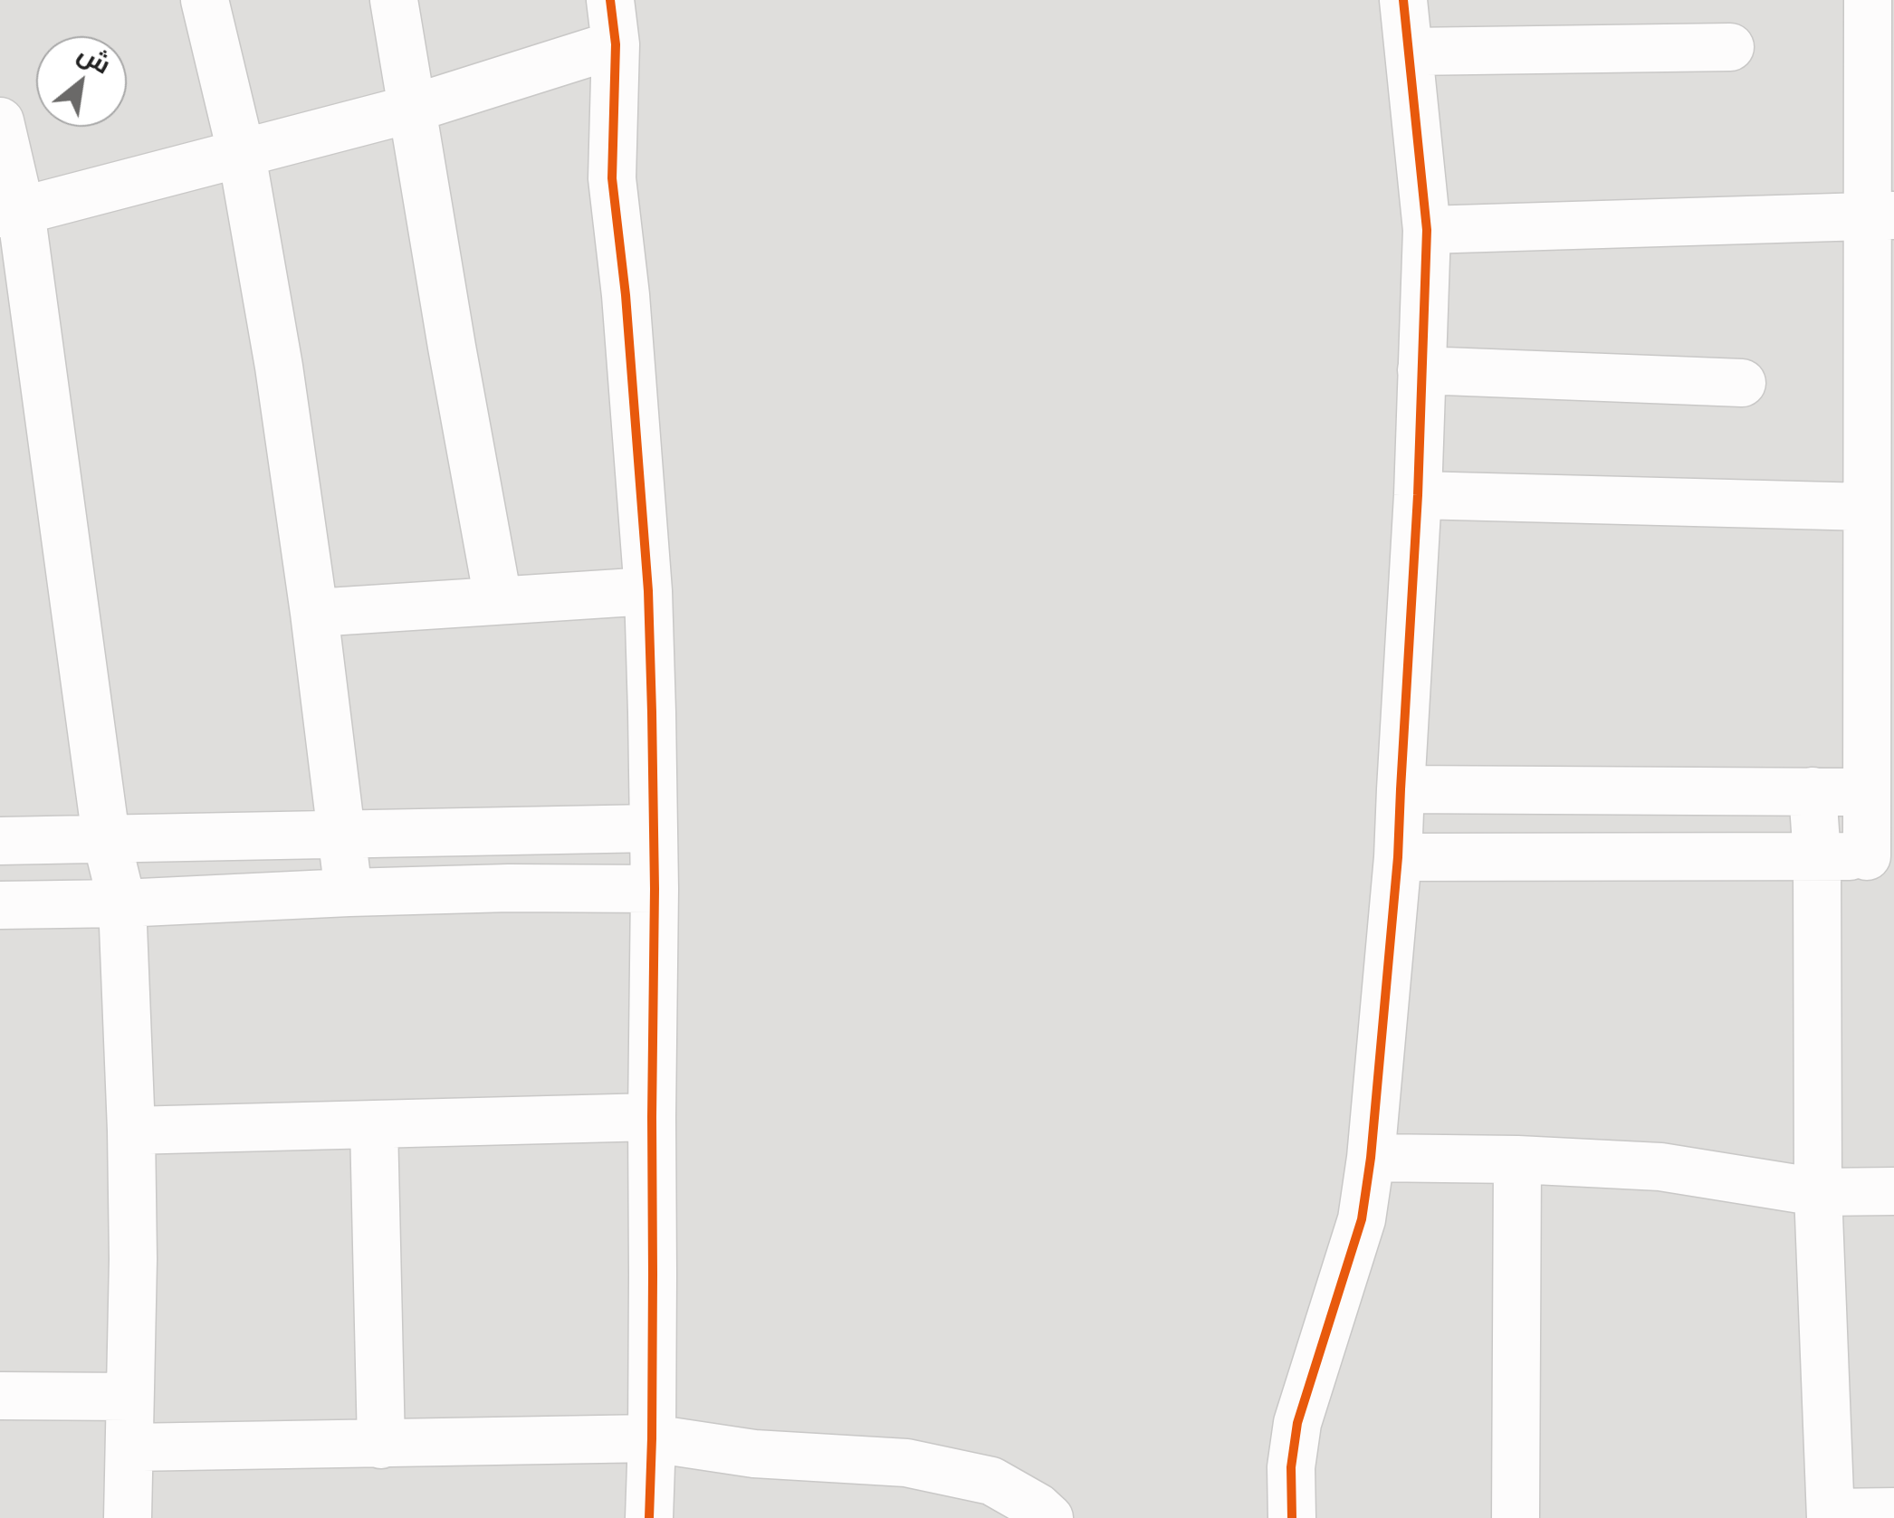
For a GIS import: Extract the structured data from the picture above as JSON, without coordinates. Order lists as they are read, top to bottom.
{
  "north": "top right"
}
